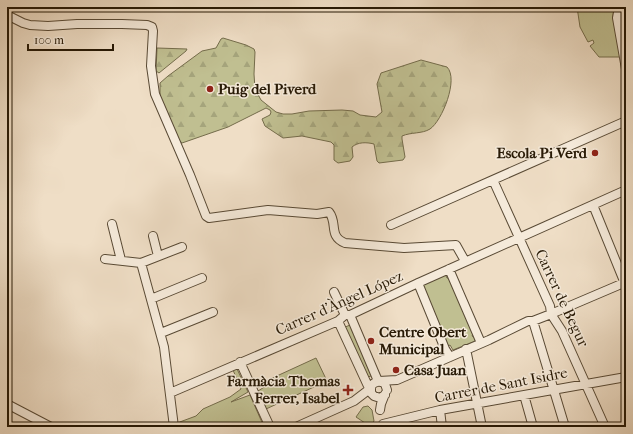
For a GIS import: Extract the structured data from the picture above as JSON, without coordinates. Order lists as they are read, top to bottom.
{
  "streets": {
    "street": ["Carrer de Begur", "Carrer d'Àngel López", "Carrer de Sant Isidre"]
  },
  "crossings": [
    ["Carrer de Begur", "Carrer d'Àngel López"],
    ["Carrer de Begur", "Carrer de Sant Isidre"]
  ],
  "places": {
    "other": [
      "Puig del Piverd",
      "Escola Pi Verd",
      "Centre Obert Municipal",
      "Casa Juan"
    ],
    "health": ["Farmàcia Thomas Ferrer, Isabel"]
  },
  "scale_bar": "100 m"
}
